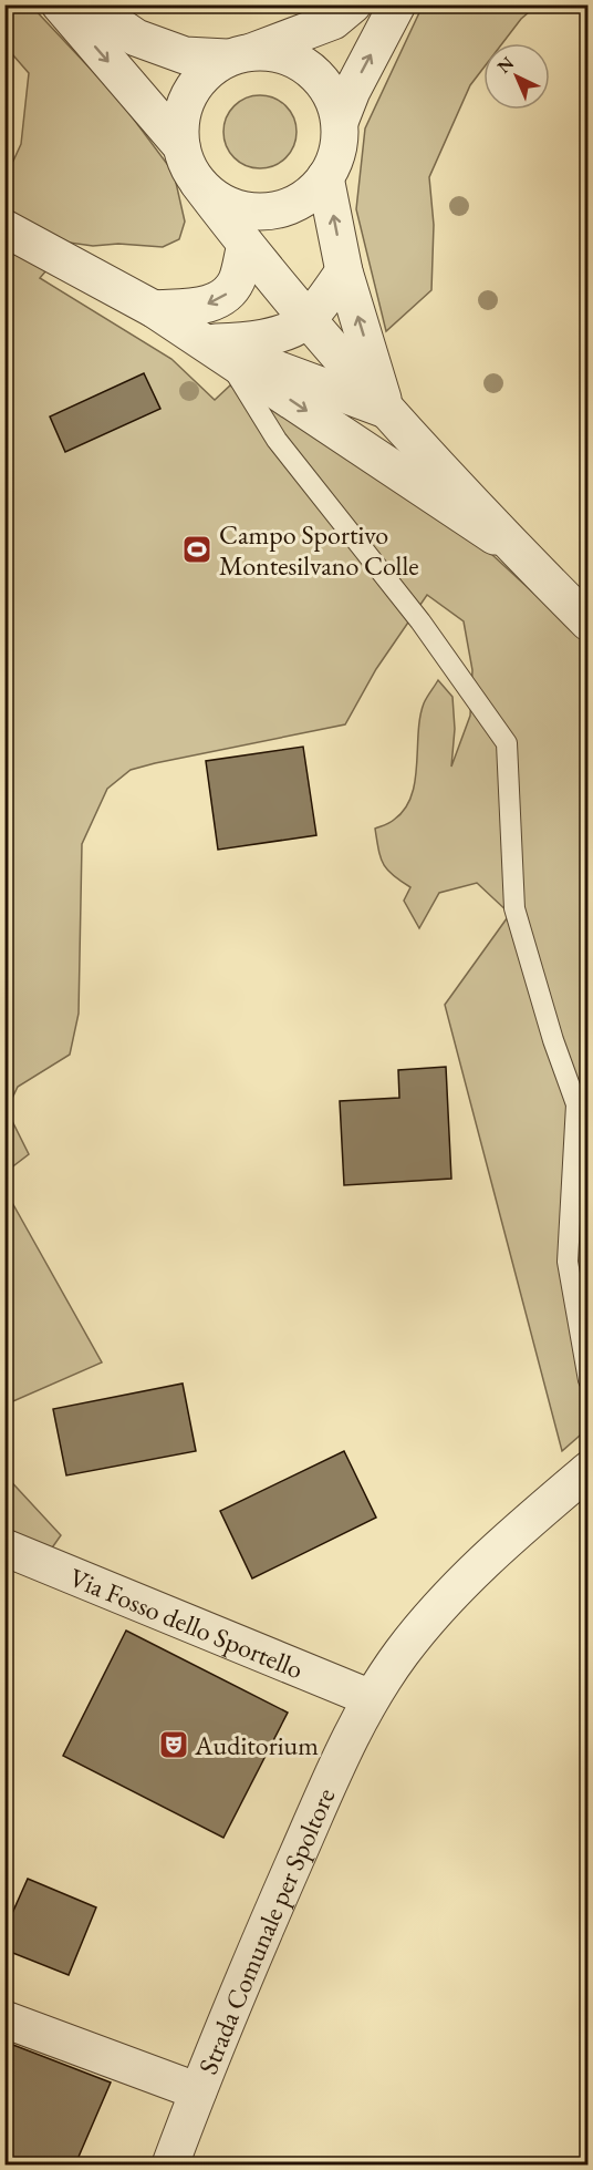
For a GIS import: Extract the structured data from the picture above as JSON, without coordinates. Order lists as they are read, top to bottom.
{
  "streets": {
    "street": ["Via Fosso dello Sportello", "Strada Comunale per Spoltore"]
  },
  "crossings": [
    ["Via Fosso dello Sportello", "Strada Comunale per Spoltore"]
  ],
  "places": {
    "sports": ["Campo Sportivo Montesilvano Colle"],
    "theatre": ["Auditorium"]
  },
  "north": "top left"
}
